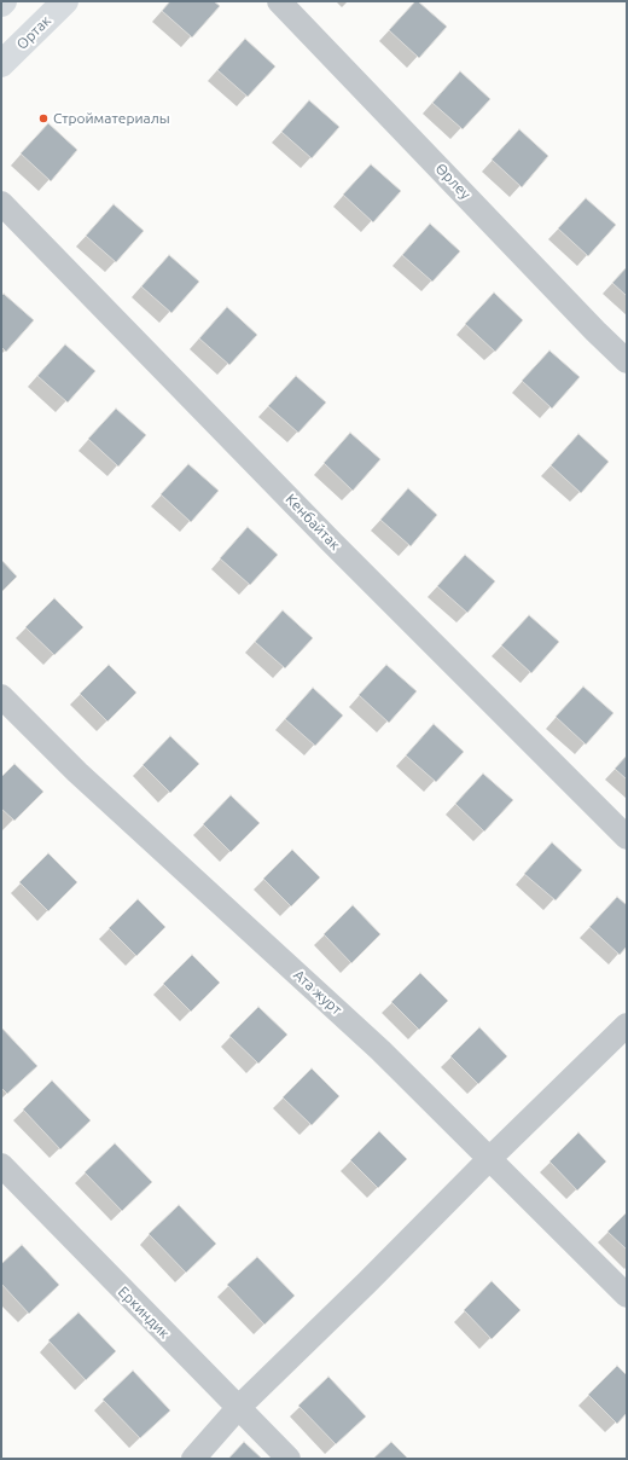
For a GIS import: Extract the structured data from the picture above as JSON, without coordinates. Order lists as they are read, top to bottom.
{
  "streets": {
    "street": [
      "Ортак",
      "Өрлеу",
      "Кенбайтак",
      "Ата журт",
      "Еркиндик"
    ]
  },
  "places": ["Стройматериалы"]
}
